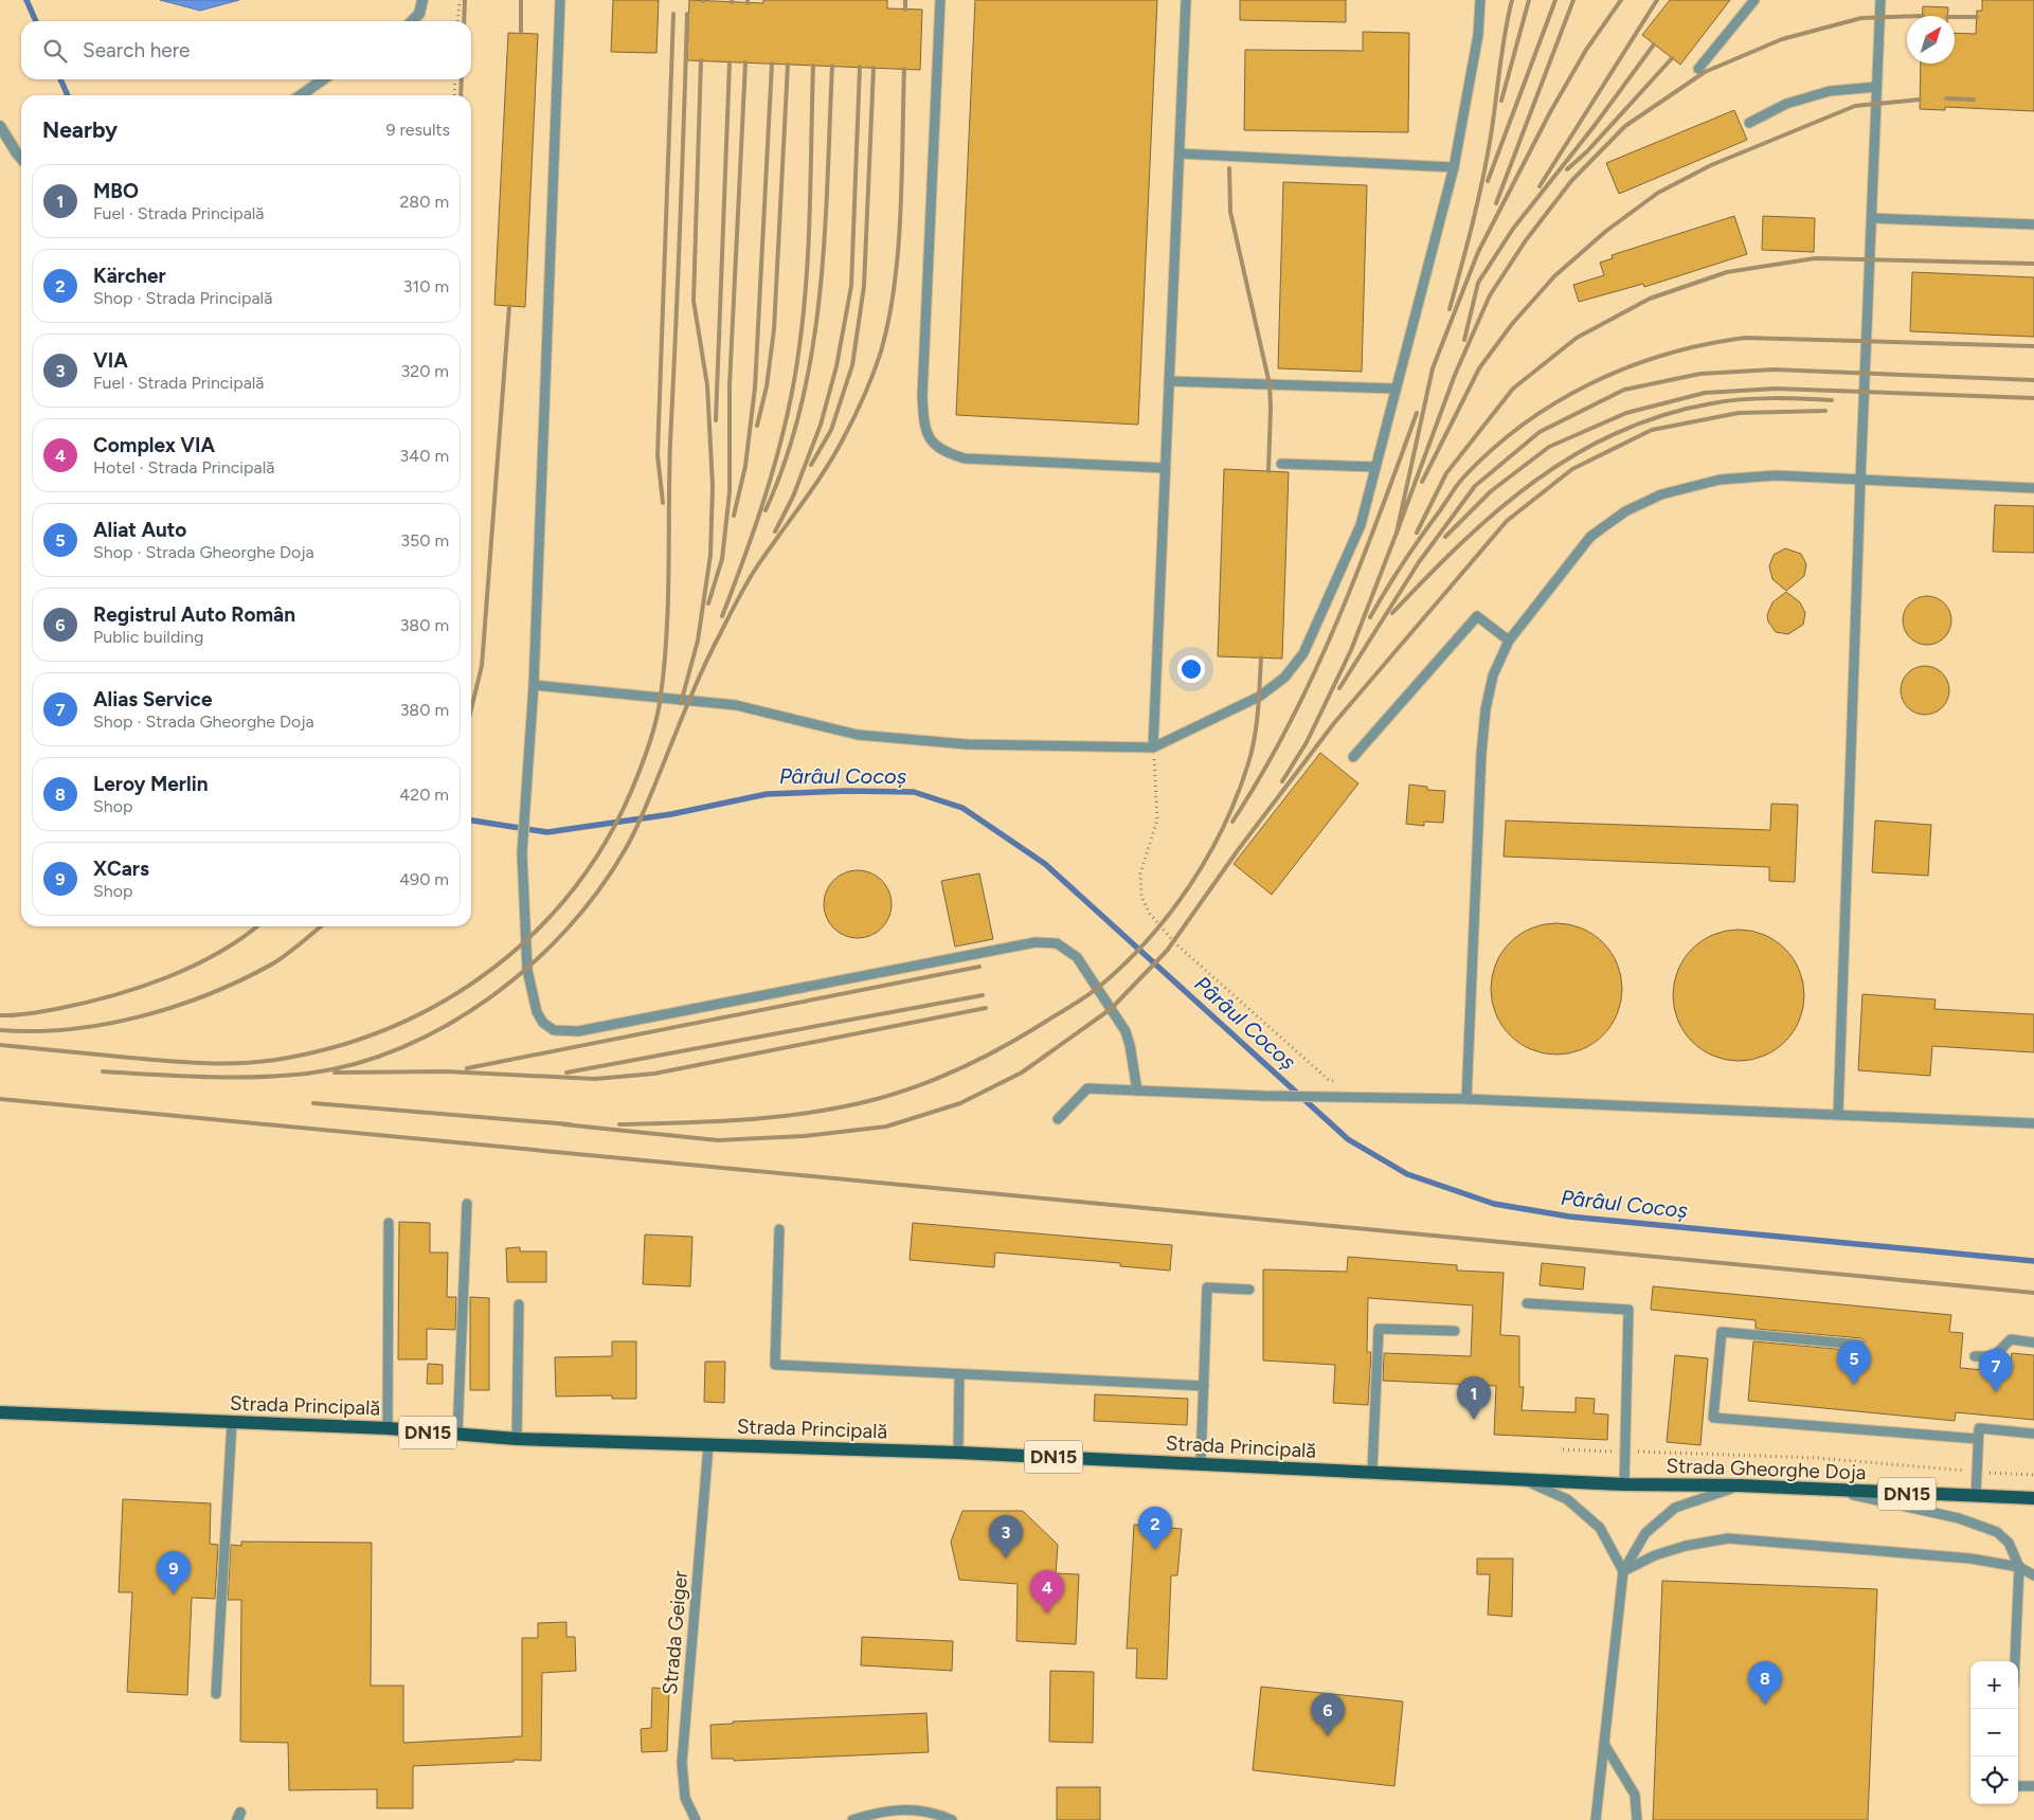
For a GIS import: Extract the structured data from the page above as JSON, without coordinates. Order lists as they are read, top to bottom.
{
  "streets": {
    "main road": ["Strada Principală", "DN15", "Strada Gheorghe Doja"],
    "lane": ["Strada Geiger"]
  },
  "crossings": [
    ["Strada Principală", "Strada Gheorghe Doja"],
    ["Strada Principală", "Strada Geiger"]
  ],
  "water": ["Pârâul Cocoș"],
  "north": "top right",
  "page": {
    "search": "Search here",
    "heading": ["Nearby", "9 results"],
    "list": [
      {
        "mark": "1",
        "name": "MBO",
        "note": "Fuel · Strada Principală",
        "value": "280 m"
      },
      {
        "mark": "2",
        "name": "Kärcher",
        "note": "Shop · Strada Principală",
        "value": "310 m"
      },
      {
        "mark": "3",
        "name": "VIA",
        "note": "Fuel · Strada Principală",
        "value": "320 m"
      },
      {
        "mark": "4",
        "name": "Complex VIA",
        "note": "Hotel · Strada Principală",
        "value": "340 m"
      },
      {
        "mark": "5",
        "name": "Aliat Auto",
        "note": "Shop · Strada Gheorghe Doja",
        "value": "350 m"
      },
      {
        "mark": "6",
        "name": "Registrul Auto Român",
        "note": "Public building",
        "value": "380 m"
      },
      {
        "mark": "7",
        "name": "Alias Service",
        "note": "Shop · Strada Gheorghe Doja",
        "value": "380 m"
      },
      {
        "mark": "8",
        "name": "Leroy Merlin",
        "note": "Shop",
        "value": "420 m"
      },
      {
        "mark": "9",
        "name": "XCars",
        "note": "Shop",
        "value": "490 m"
      }
    ],
    "pins": [
      "5",
      "7",
      "1",
      "2",
      "3",
      "9",
      "4",
      "8",
      "6"
    ],
    "map_buttons": ["+", "−"]
  }
}
